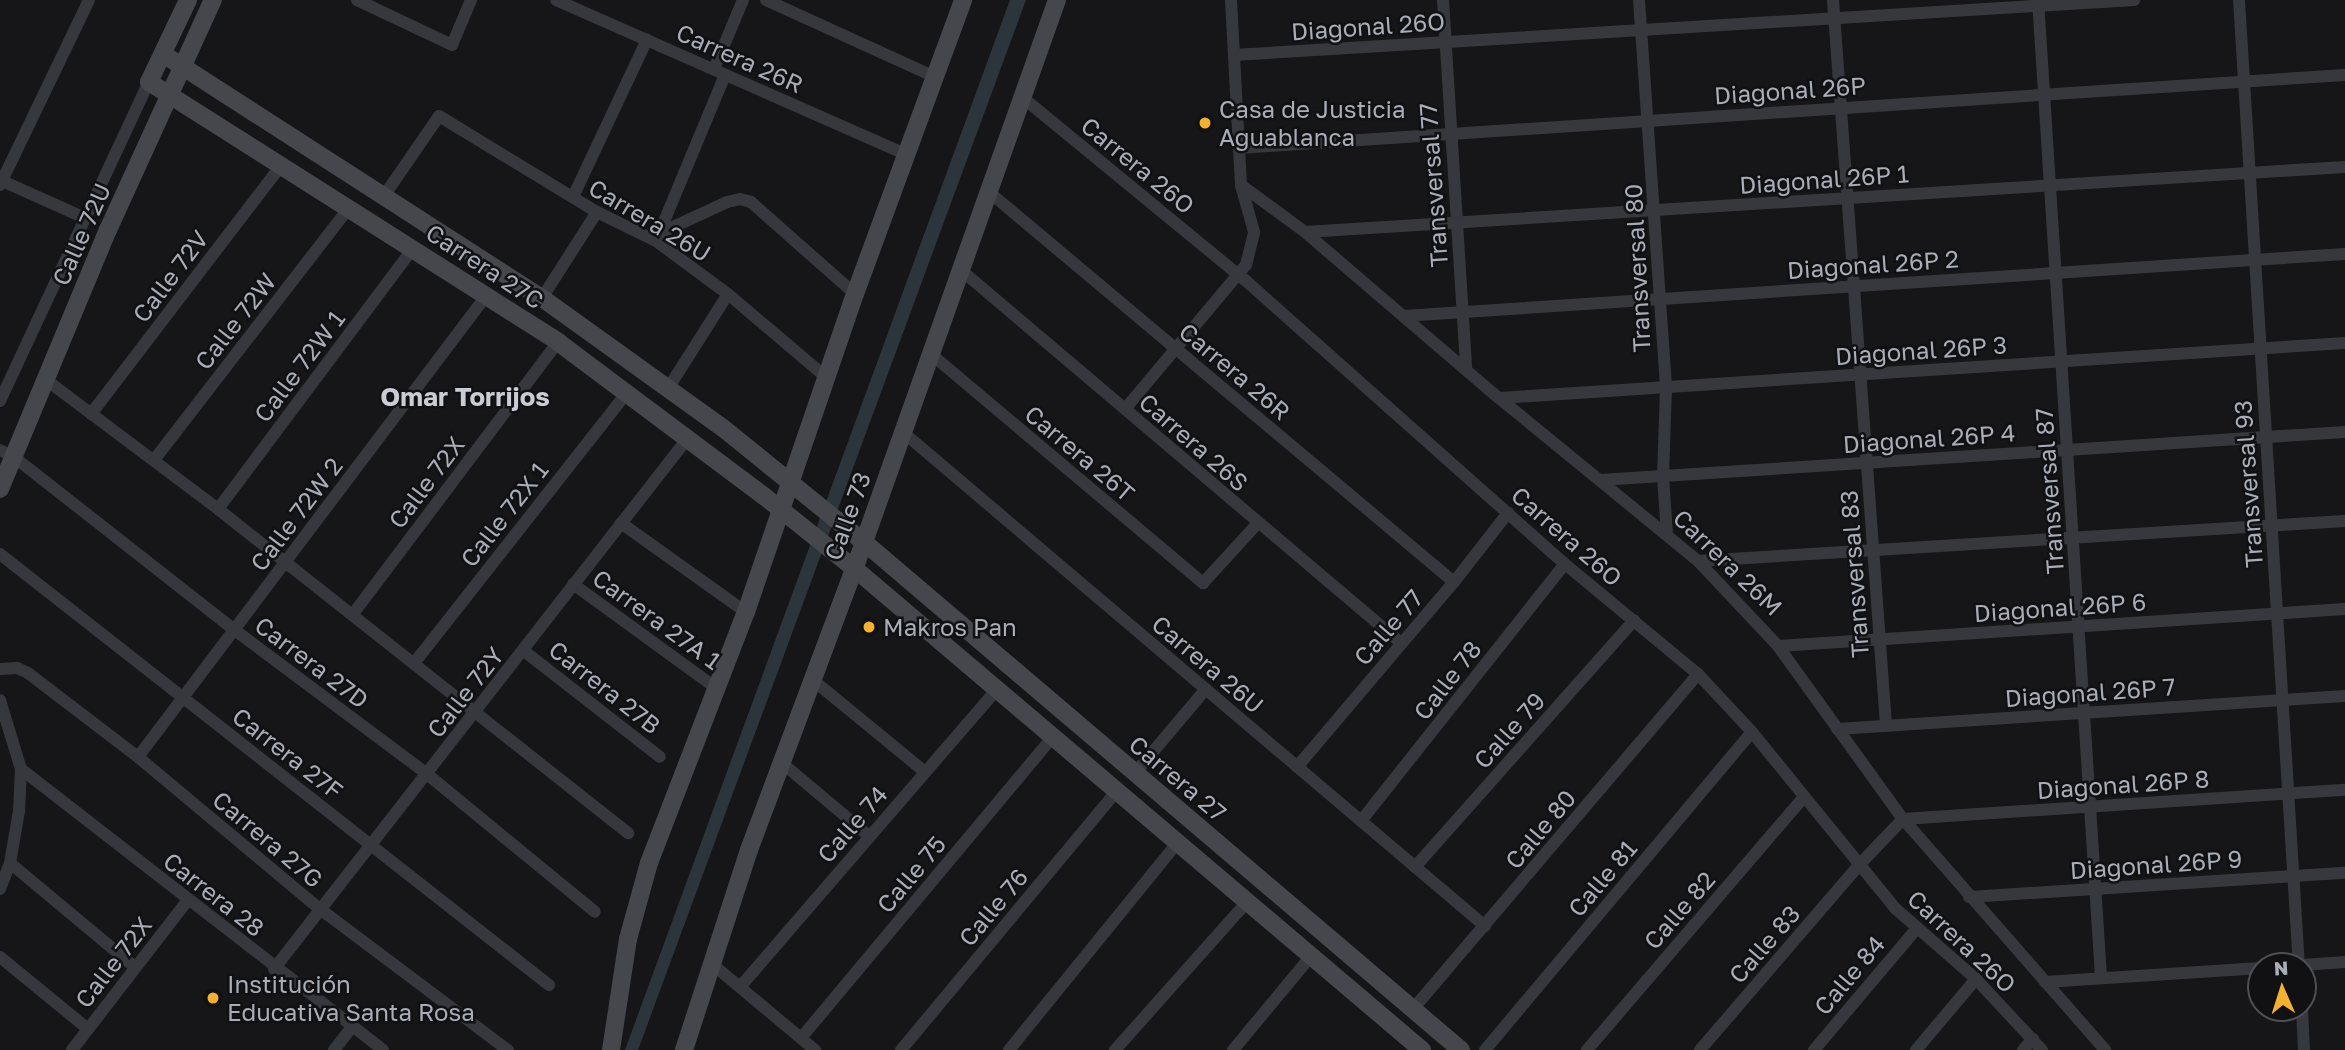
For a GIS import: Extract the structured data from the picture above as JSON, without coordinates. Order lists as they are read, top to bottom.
{
  "streets": {
    "main road": [
      "Calle 72U",
      "Carrera 27C",
      "Calle 73",
      "Carrera 27"
    ],
    "street": [
      "Diagonal 26O",
      "Carrera 26R",
      "Diagonal 26P",
      "Carrera 26O",
      "Diagonal 26P 1",
      "Transversal 77",
      "Carrera 26U",
      "Diagonal 26P 2",
      "Transversal 80",
      "Calle 72V",
      "Calle 72W",
      "Diagonal 26P 3",
      "Calle 72W 1",
      "Diagonal 26P 4",
      "Carrera 26S",
      "Carrera 26T",
      "Calle 72X",
      "Transversal 93",
      "Transversal 87",
      "Calle 72W 2",
      "Calle 72X 1",
      "Carrera 26M",
      "Transversal 83",
      "Diagonal 26P 6",
      "Carrera 27A 1",
      "Calle 77",
      "Carrera 27D",
      "Calle 78",
      "Carrera 27B",
      "Calle 72Y",
      "Diagonal 26P 7",
      "Calle 79",
      "Carrera 27F",
      "Diagonal 26P 8",
      "Calle 74",
      "Calle 80",
      "Carrera 27G",
      "Diagonal 26P 9",
      "Calle 75",
      "Calle 81",
      "Carrera 28",
      "Calle 76",
      "Calle 82",
      "Calle 83",
      "Calle 84"
    ]
  },
  "crossings": [
    ["Diagonal 26O", "Transversal 77"],
    ["Diagonal 26O", "Transversal 80"],
    ["Diagonal 26O", "Transversal 87"],
    ["Diagonal 26O", "Transversal 83"],
    ["Carrera 26R", "Calle 73"],
    ["Carrera 26R", "Calle 77"],
    ["Diagonal 26P", "Transversal 77"],
    ["Diagonal 26P", "Transversal 80"],
    ["Diagonal 26P", "Transversal 93"],
    ["Diagonal 26P", "Transversal 87"],
    ["Diagonal 26P", "Transversal 83"],
    ["Carrera 26O", "Calle 73"],
    ["Carrera 26O", "Calle 77"],
    ["Carrera 26O", "Calle 78"],
    ["Carrera 26O", "Calle 79"],
    ["Carrera 26O", "Calle 80"],
    ["Carrera 26O", "Calle 81"],
    ["Carrera 26O", "Calle 82"],
    ["Carrera 26O", "Calle 83"],
    ["Carrera 26O", "Calle 84"],
    ["Diagonal 26P 1", "Transversal 77"],
    ["Diagonal 26P 1", "Transversal 80"],
    ["Diagonal 26P 1", "Transversal 93"],
    ["Diagonal 26P 1", "Transversal 87"],
    ["Diagonal 26P 1", "Carrera 26M"],
    ["Diagonal 26P 1", "Transversal 83"],
    ["Transversal 77", "Diagonal 26P 2"],
    ["Transversal 77", "Carrera 26M"],
    ["Carrera 26U", "Carrera 27C"],
    ["Carrera 26U", "Calle 73"],
    ["Carrera 26U", "Calle 77"],
    ["Carrera 26U", "Calle 78"],
    ["Carrera 26U", "Calle 79"],
    ["Carrera 26U", "Calle 80"],
    ["Calle 72U", "Carrera 27C"],
    ["Calle 72U", "Carrera 27D"],
    ["Diagonal 26P 2", "Transversal 80"],
    ["Diagonal 26P 2", "Transversal 93"],
    ["Diagonal 26P 2", "Transversal 87"],
    ["Diagonal 26P 2", "Carrera 26M"],
    ["Diagonal 26P 2", "Transversal 83"],
    ["Carrera 27C", "Calle 72V"],
    ["Carrera 27C", "Calle 72W"],
    ["Carrera 27C", "Calle 72W 1"],
    ["Carrera 27C", "Calle 72X"],
    ["Carrera 27C", "Calle 72W 2"],
    ["Carrera 27C", "Calle 72X 1"],
    ["Carrera 27C", "Calle 72Y"],
    ["Transversal 80", "Diagonal 26P 3"],
    ["Transversal 80", "Diagonal 26P 4"],
    ["Transversal 80", "Carrera 26M"],
    ["Diagonal 26P 3", "Transversal 93"],
    ["Diagonal 26P 3", "Transversal 87"],
    ["Diagonal 26P 3", "Carrera 26M"],
    ["Diagonal 26P 3", "Transversal 83"],
    ["Diagonal 26P 4", "Transversal 93"],
    ["Diagonal 26P 4", "Transversal 87"],
    ["Diagonal 26P 4", "Carrera 26M"],
    ["Diagonal 26P 4", "Transversal 83"],
    ["Carrera 26S", "Carrera 26T"],
    ["Carrera 26S", "Calle 73"],
    ["Carrera 26S", "Calle 77"],
    ["Carrera 26T", "Calle 73"],
    ["Calle 72X", "Carrera 28"],
    ["Transversal 93", "Diagonal 26P 6"],
    ["Transversal 93", "Diagonal 26P 7"],
    ["Transversal 93", "Diagonal 26P 8"],
    ["Transversal 93", "Diagonal 26P 9"],
    ["Transversal 87", "Diagonal 26P 6"],
    ["Transversal 87", "Diagonal 26P 7"],
    ["Transversal 87", "Diagonal 26P 8"],
    ["Transversal 87", "Diagonal 26P 9"],
    ["Calle 72W 2", "Carrera 27D"],
    ["Calle 72W 2", "Carrera 27F"],
    ["Calle 72W 2", "Carrera 27G"],
    ["Calle 73", "Carrera 27"],
    ["Carrera 26M", "Diagonal 26P 6"],
    ["Carrera 26M", "Diagonal 26P 7"],
    ["Carrera 26M", "Diagonal 26P 8"],
    ["Carrera 26M", "Diagonal 26P 9"],
    ["Carrera 26M", "Calle 83"],
    ["Transversal 83", "Diagonal 26P 6"],
    ["Transversal 83", "Diagonal 26P 7"],
    ["Carrera 27A 1", "Calle 72Y"],
    ["Carrera 27D", "Calle 72Y"],
    ["Carrera 27B", "Calle 72Y"],
    ["Calle 72Y", "Carrera 27F"],
    ["Calle 72Y", "Carrera 27G"],
    ["Calle 72Y", "Carrera 28"],
    ["Carrera 27", "Calle 74"],
    ["Carrera 27", "Calle 80"],
    ["Carrera 27", "Calle 75"],
    ["Carrera 27", "Calle 76"],
    ["Diagonal 26P 8", "Calle 83"]
  ],
  "districts": ["Omar Torrijos"],
  "places": ["Casa de Justicia Aguablanca", "Makros Pan", "Institución Educativa Santa Rosa"],
  "north": "top"
}
